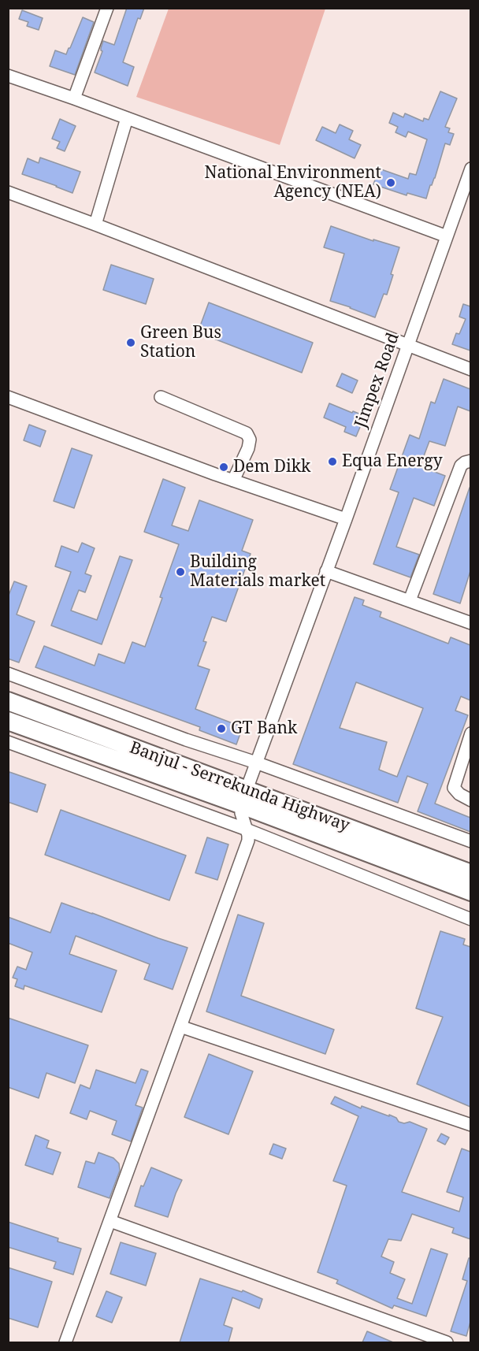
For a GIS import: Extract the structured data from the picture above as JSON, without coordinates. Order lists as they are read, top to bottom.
{
  "streets": {
    "highway": ["Banjul - Serrekunda Highway"],
    "street": ["Jimpex Road"]
  },
  "crossings": [
    ["Jimpex Road", "Banjul - Serrekunda Highway"]
  ],
  "places": [
    "National Environment Agency (NEA)",
    "Green Bus Station",
    "Equa Energy",
    "Dem Dikk",
    "Building Materials market",
    "GT Bank"
  ]
}
